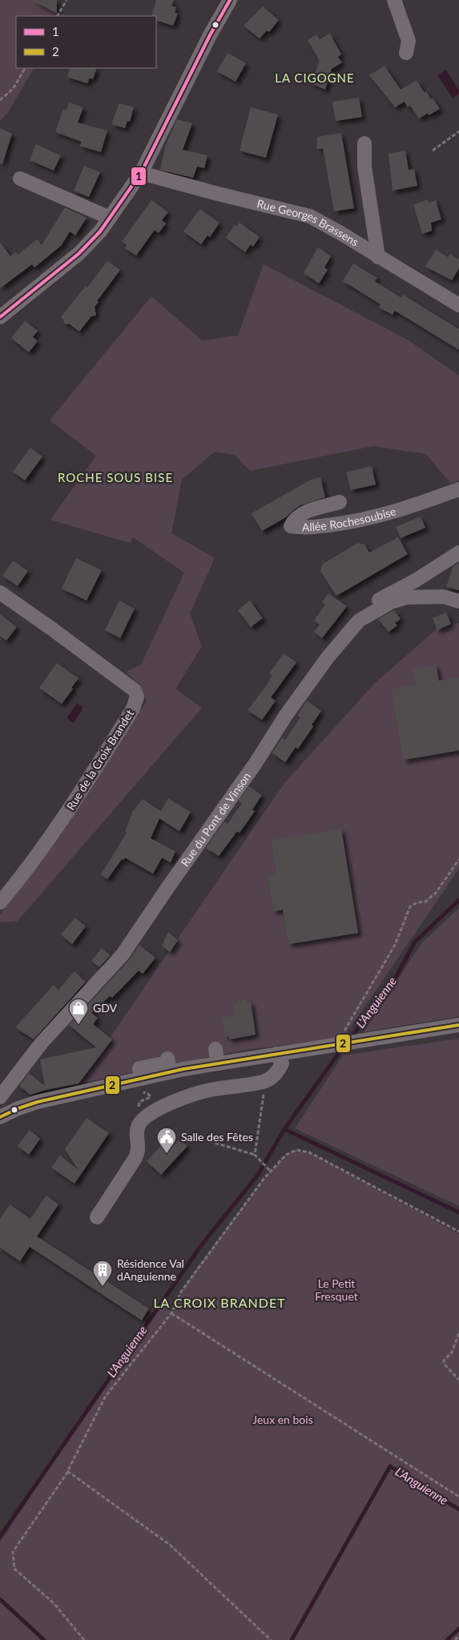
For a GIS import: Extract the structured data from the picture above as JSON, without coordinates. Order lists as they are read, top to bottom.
{
  "streets": {
    "street": [
      "Rue Georges Brassens",
      "Allée Rochesoubise",
      "Rue de la Croix Brandet",
      "Rue du Pont de Vinson"
    ]
  },
  "districts": ["LA CIGOGNE", "ROCHE SOUS BISE", "LA CROIX BRANDET"],
  "water": ["L'Anguienne"],
  "parks": ["Le Petit Fresquet", "Jeux en bois"],
  "places": {
    "shop": ["GDV"],
    "public building": ["Salle des Fêtes"],
    "building": ["Résidence Val dAnguienne"]
  },
  "lines": ["transit line 1", "transit line 2"],
  "legend": ["1", "2"]
}
